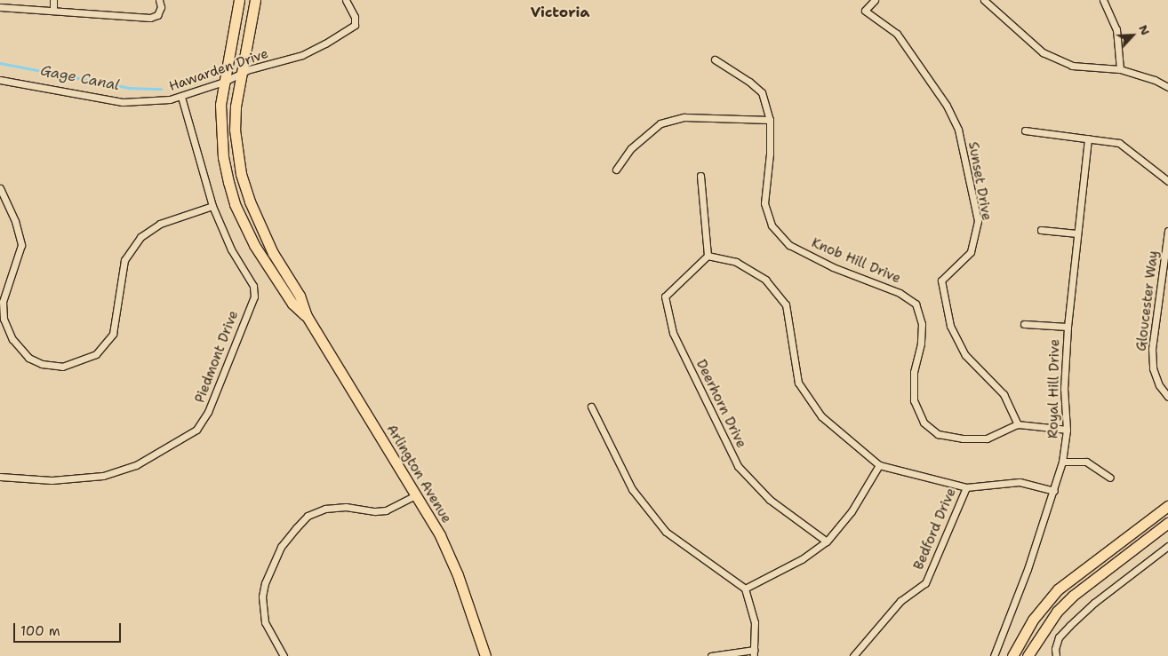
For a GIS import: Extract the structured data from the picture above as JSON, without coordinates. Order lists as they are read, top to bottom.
{
  "streets": {
    "main road": ["Arlington Avenue"],
    "street": [
      "Hawarden Drive",
      "Sunset Drive",
      "Knob Hill Drive",
      "Gloucester Way",
      "Piedmont Drive",
      "Royal Hill Drive",
      "Deerhorn Drive",
      "Bedford Drive"
    ]
  },
  "crossings": [
    ["Hawarden Drive", "Piedmont Drive"],
    ["Hawarden Drive", "Arlington Avenue"],
    ["Sunset Drive", "Knob Hill Drive"]
  ],
  "districts": ["Victoria"],
  "water": ["Gage Canal"],
  "scale_bar": "100 m",
  "north": "top right"
}
